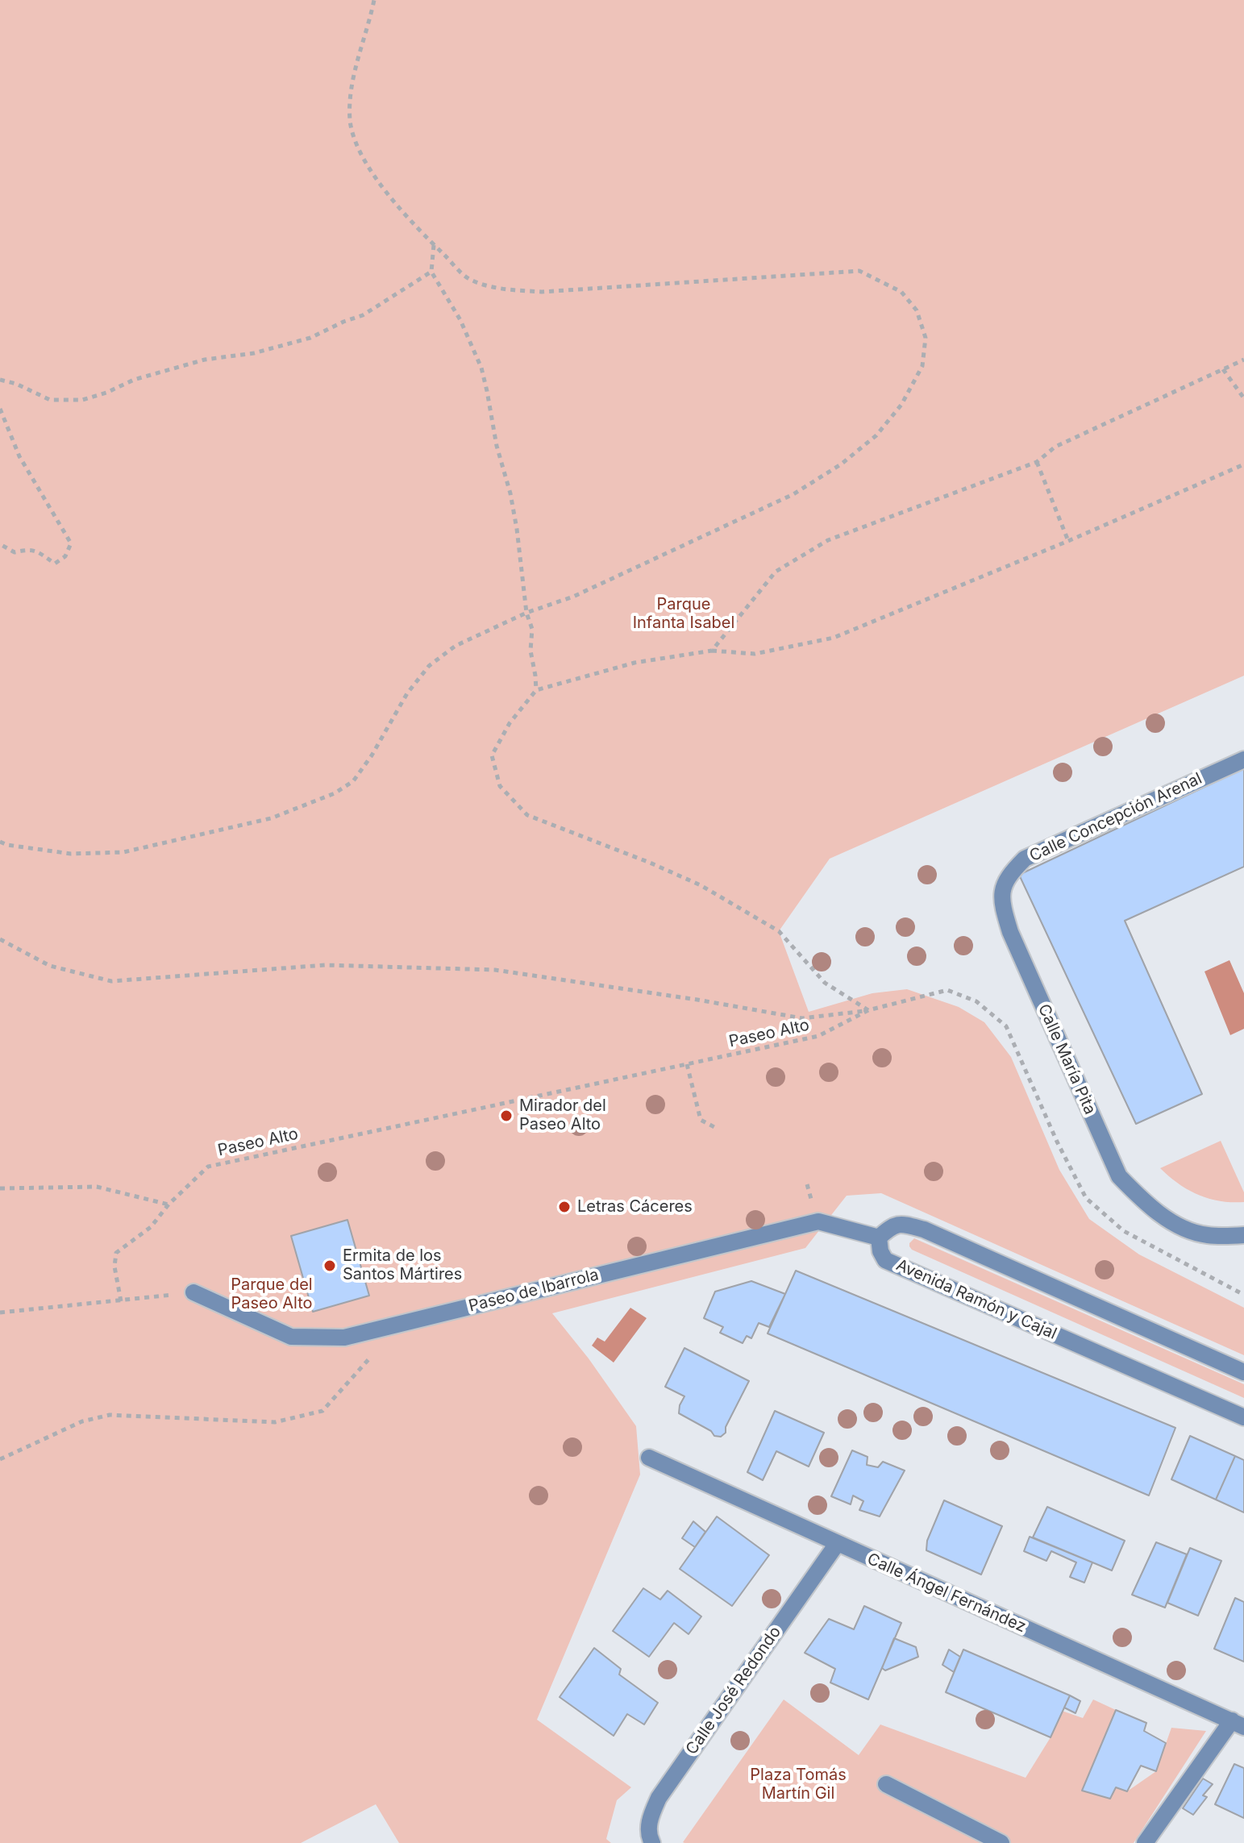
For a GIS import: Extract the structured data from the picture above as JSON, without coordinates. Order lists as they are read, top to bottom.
{
  "streets": {
    "street": [
      "Calle Concepción Arenal",
      "Calle María Pita",
      "Paseo de Ibarrola",
      "Avenida Ramón y Cajal",
      "Calle Ángel Fernández",
      "Calle José Redondo"
    ],
    "path": ["Paseo Alto"]
  },
  "crossings": [
    ["Calle Concepción Arenal", "Calle María Pita"],
    ["Paseo de Ibarrola", "Avenida Ramón y Cajal"],
    ["Calle Ángel Fernández", "Calle José Redondo"]
  ],
  "parks": ["Parque Infanta Isabel", "Parque del Paseo Alto", "Plaza Tomás Martín Gil"],
  "places": ["Mirador del Paseo Alto", "Letras Cáceres", "Ermita de los Santos Mártires"]
}
